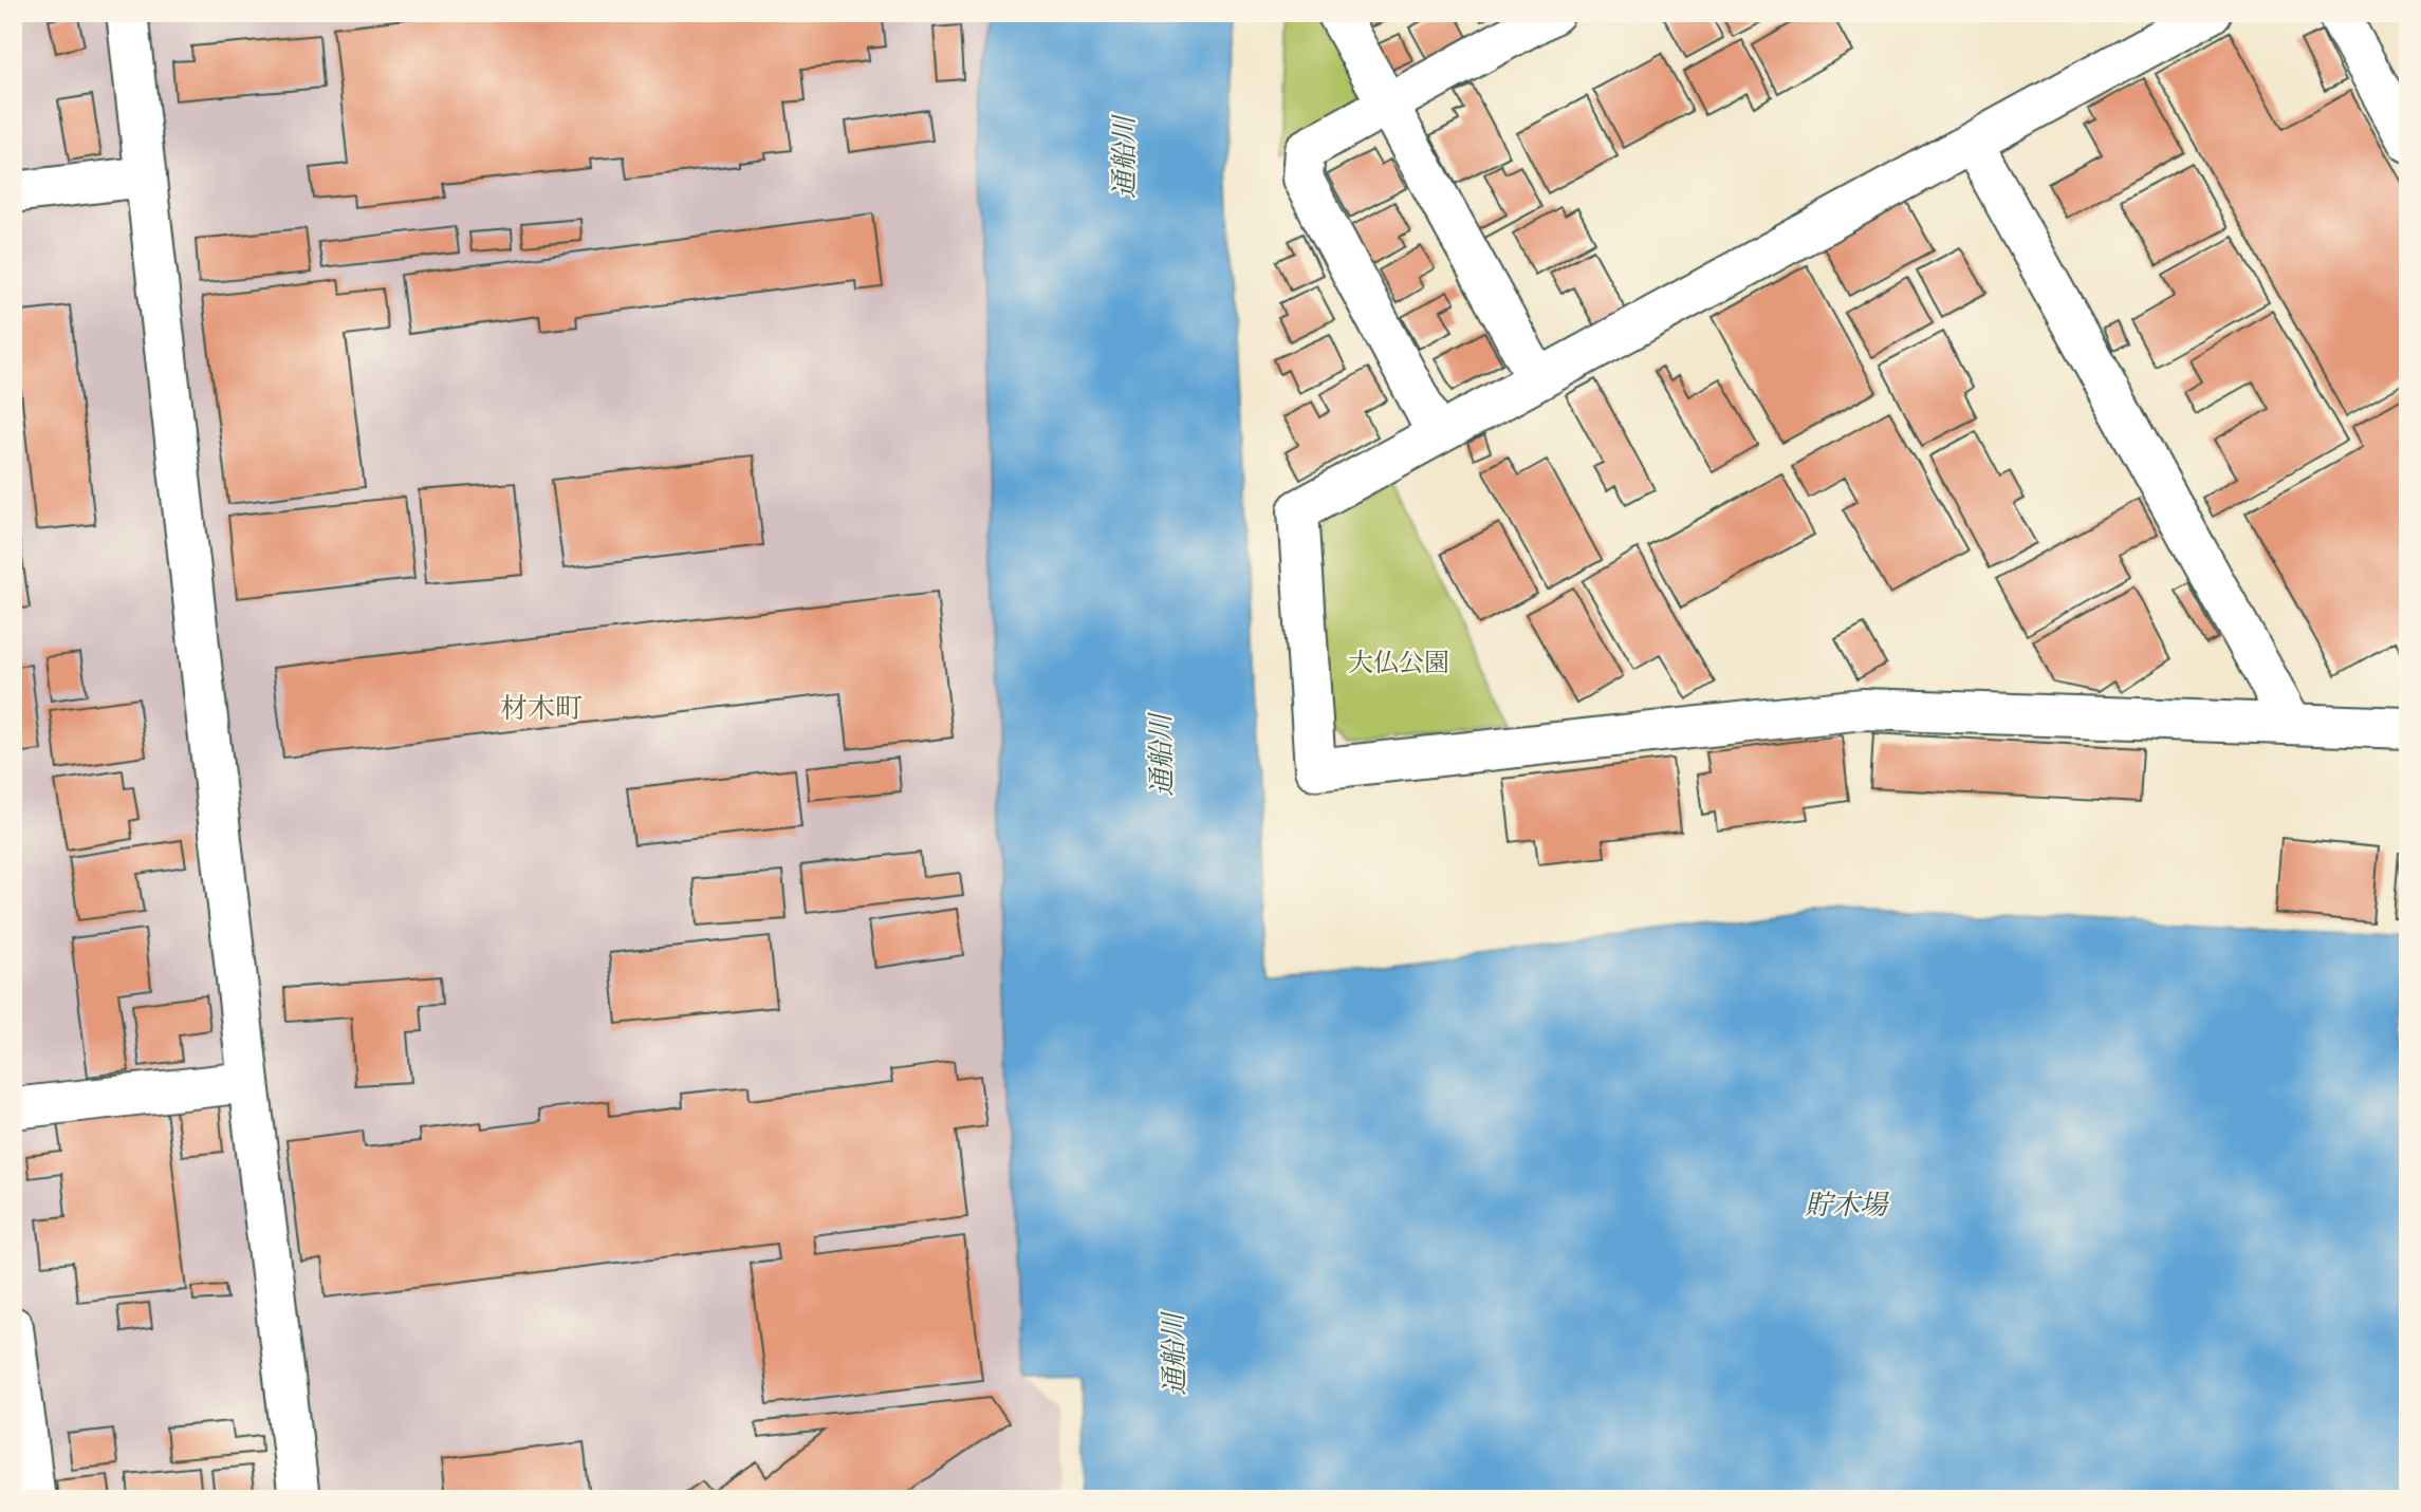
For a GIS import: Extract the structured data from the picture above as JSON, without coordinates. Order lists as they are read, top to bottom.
{
  "districts": ["材木町"],
  "water": ["通船川", "貯木場"],
  "parks": ["大仏公園"]
}
